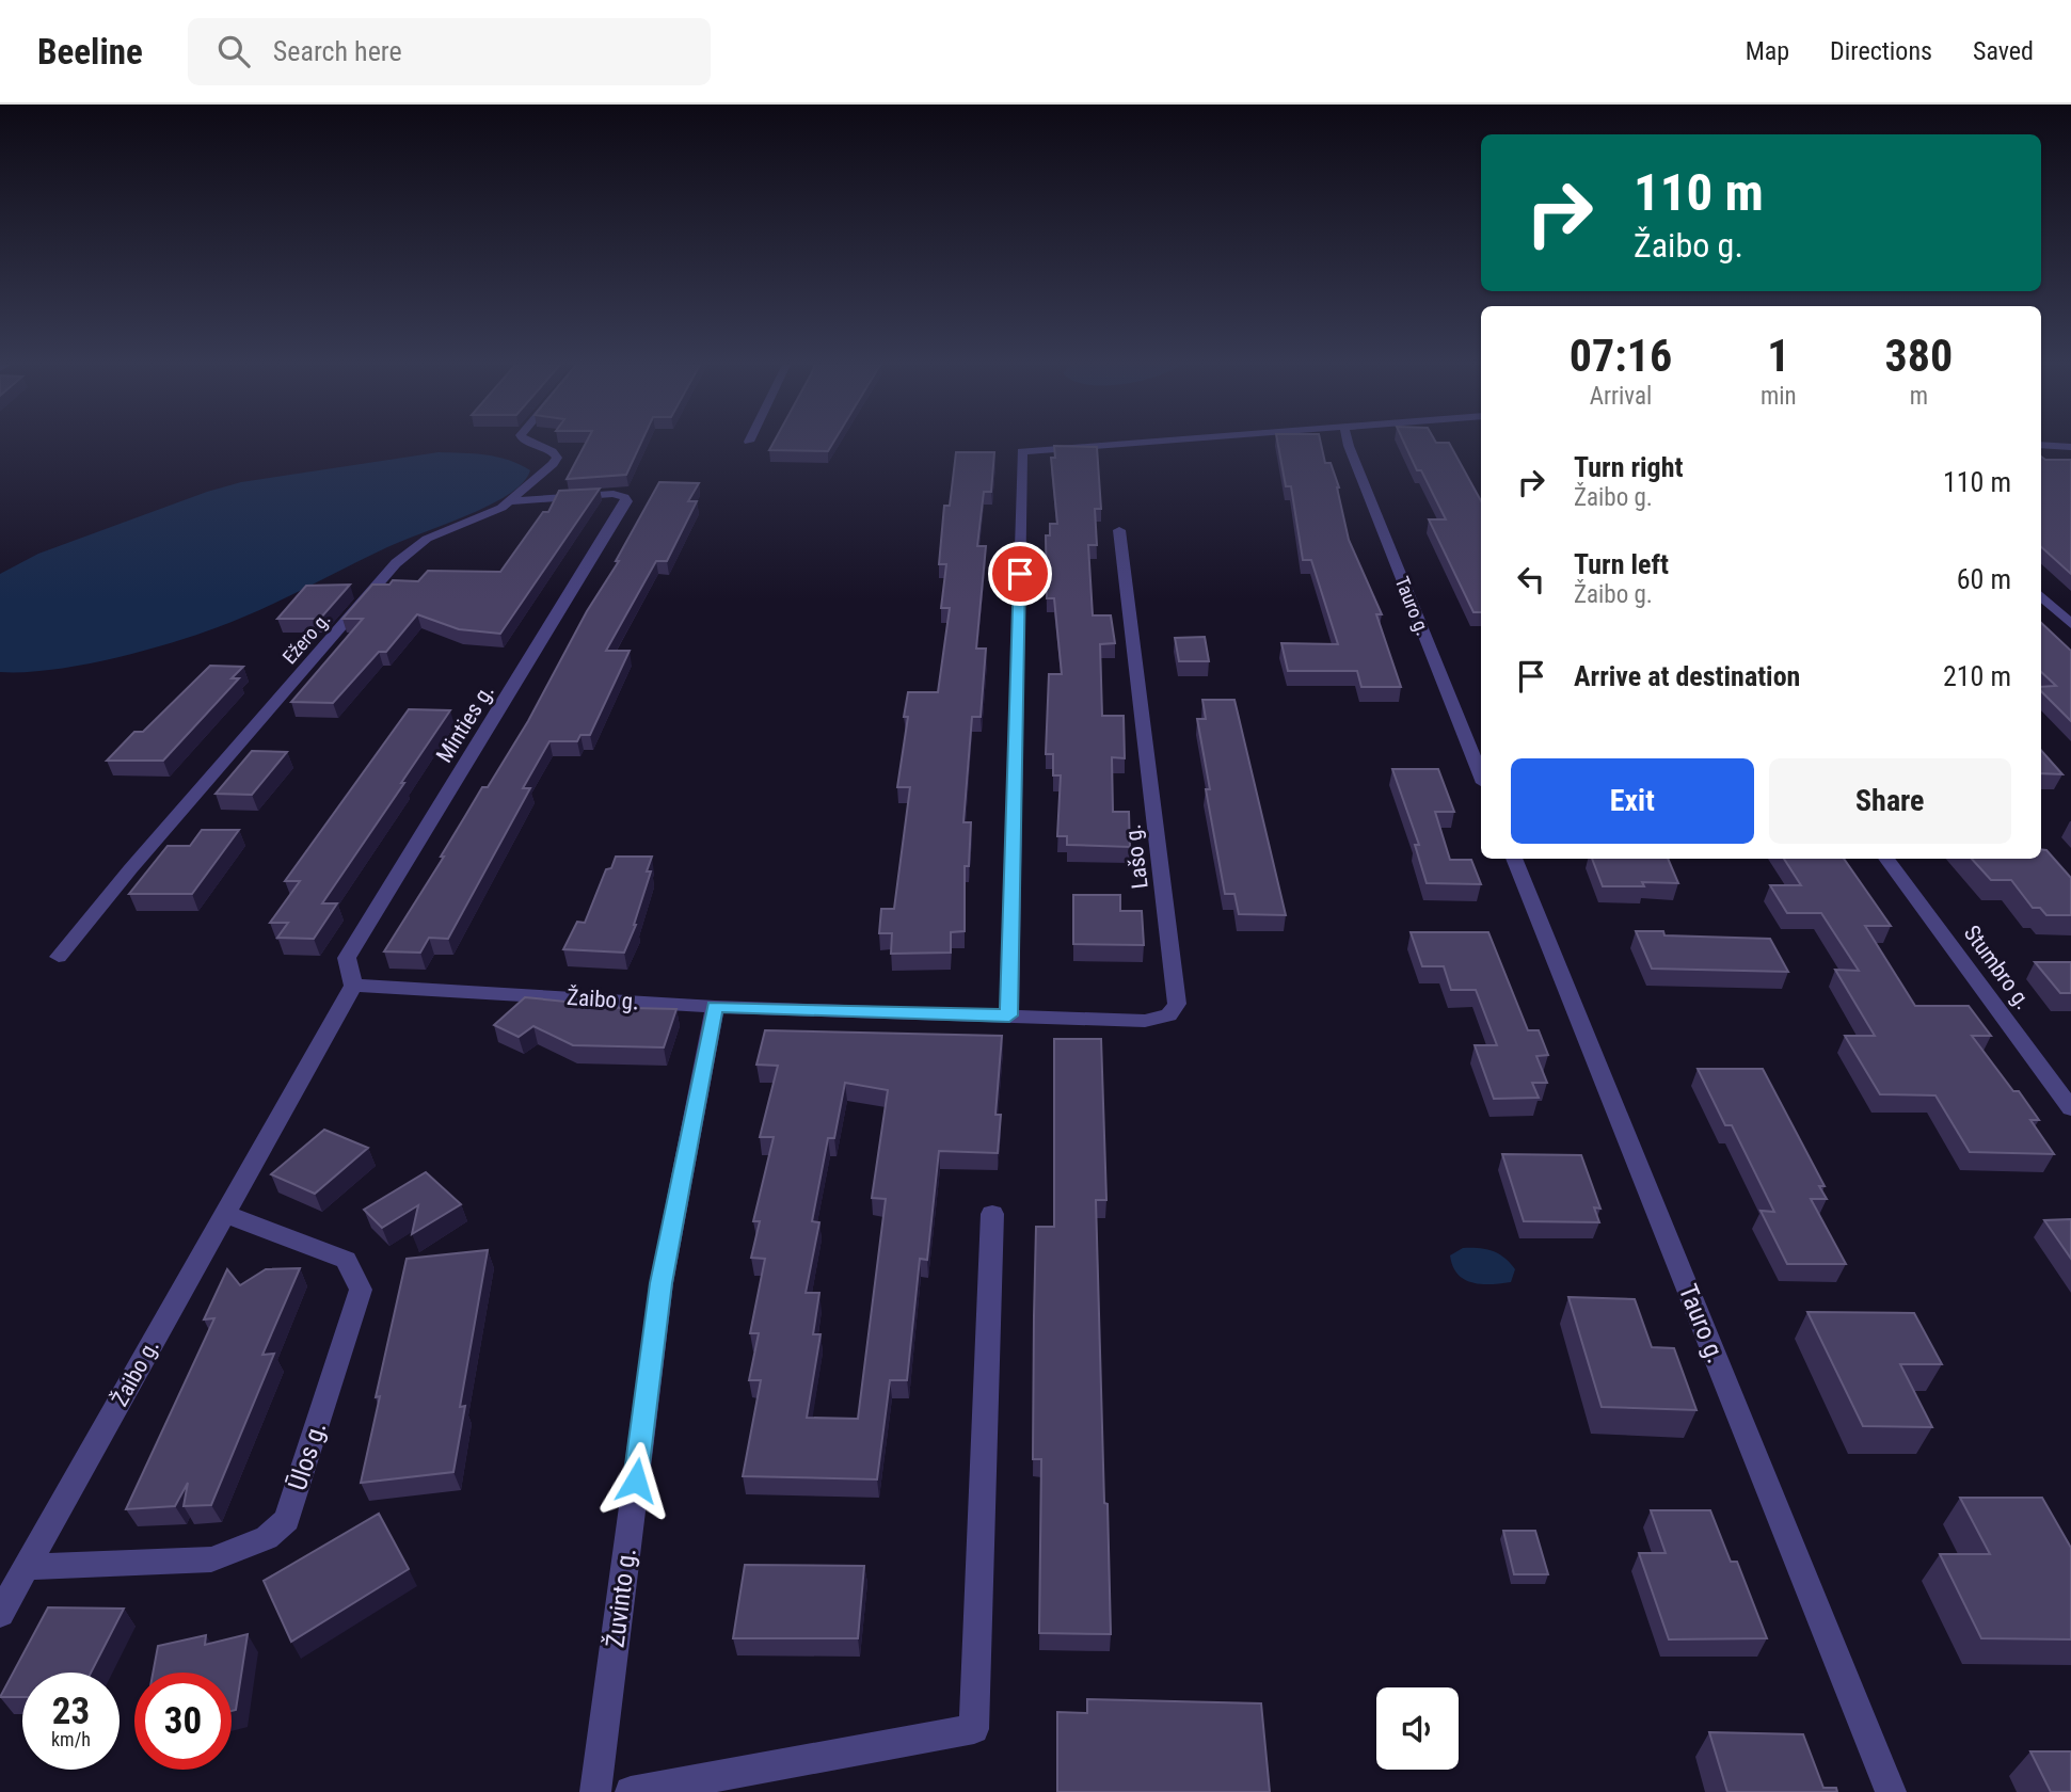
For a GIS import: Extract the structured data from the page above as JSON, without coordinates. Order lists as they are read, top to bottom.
{
  "streets": {
    "street": [
      "Tauro g.",
      "Ežero g.",
      "Minties g.",
      "Lašo g.",
      "Stumbro g.",
      "Žaibo g.",
      "Ūlos g.",
      "Žuvinto g."
    ]
  },
  "crossings": [
    ["Ežero g.", "Minties g."],
    ["Minties g.", "Žaibo g."],
    ["Lašo g.", "Žaibo g."],
    ["Žaibo g.", "Ūlos g."],
    ["Žaibo g.", "Žuvinto g."]
  ],
  "page": {
    "header": "Beeline",
    "search": "Search here",
    "nav": ["Map", "Directions", "Saved"],
    "turn": ["110 m", "Žaibo g."],
    "eta": [
      "07:16",
      "Arrival",
      "1",
      "min",
      "380",
      "m"
    ],
    "list": [
      {
        "name": "Turn right",
        "note": "Žaibo g.",
        "value": "110 m"
      },
      {
        "name": "Turn left",
        "note": "Žaibo g.",
        "value": "60 m"
      },
      {
        "name": "Arrive at destination",
        "value": "210 m"
      }
    ],
    "buttons": ["Exit", "Share"],
    "speed": "23 km/h",
    "limit": "30"
  }
}
